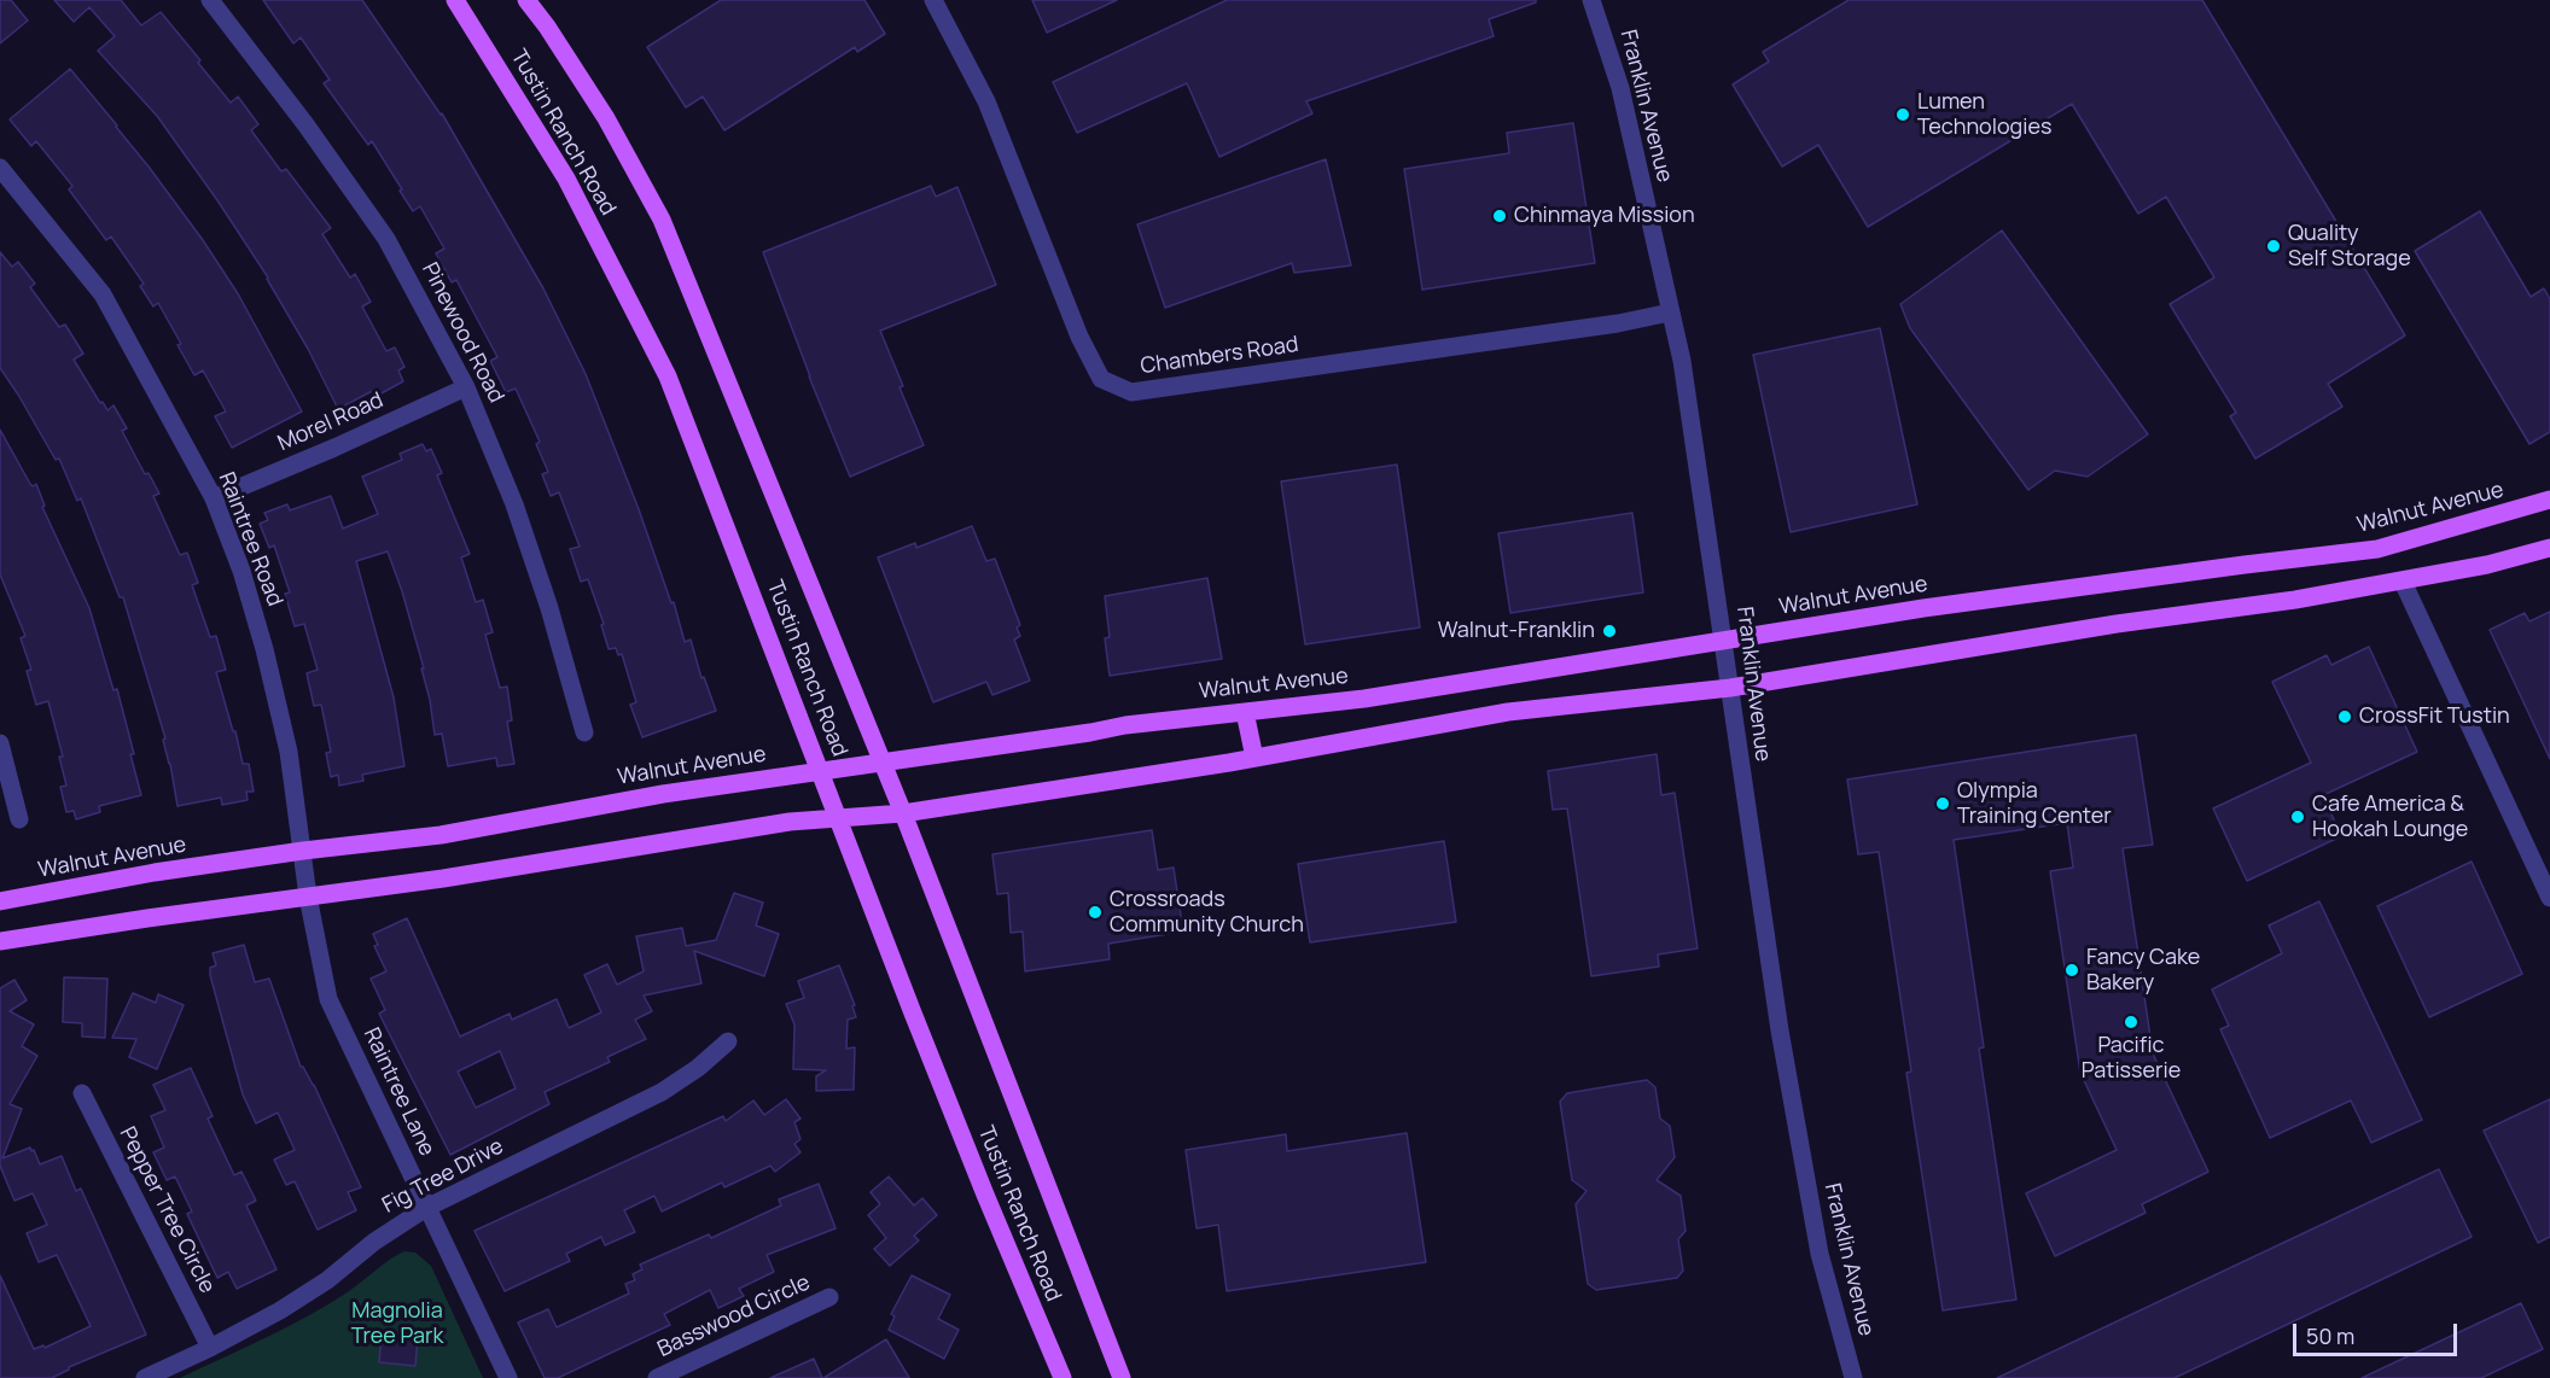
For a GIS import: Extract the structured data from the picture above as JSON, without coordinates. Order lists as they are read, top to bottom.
{
  "streets": {
    "main road": ["Tustin Ranch Road", "Walnut Avenue"],
    "street": [
      "Franklin Avenue",
      "Pinewood Road",
      "Chambers Road",
      "Morel Road",
      "Raintree Road",
      "Raintree Lane",
      "Fig Tree Drive",
      "Pepper Tree Circle",
      "Basswood Circle"
    ]
  },
  "crossings": [
    ["Franklin Avenue", "Chambers Road"],
    ["Franklin Avenue", "Walnut Avenue"],
    ["Tustin Ranch Road", "Walnut Avenue"],
    ["Pinewood Road", "Morel Road"],
    ["Morel Road", "Raintree Road"],
    ["Walnut Avenue", "Raintree Road"],
    ["Raintree Road", "Raintree Lane"],
    ["Raintree Lane", "Fig Tree Drive"],
    ["Fig Tree Drive", "Pepper Tree Circle"]
  ],
  "parks": ["Magnolia Tree Park"],
  "places": [
    "Lumen Technologies",
    "Chinmaya Mission",
    "Quality Self Storage",
    "Walnut-Franklin",
    "CrossFit Tustin",
    "Olympia Training Center",
    "Cafe America & Hookah Lounge",
    "Crossroads Community Church",
    "Fancy Cake Bakery",
    "Pacific Patisserie"
  ],
  "scale_bar": "50 m"
}
